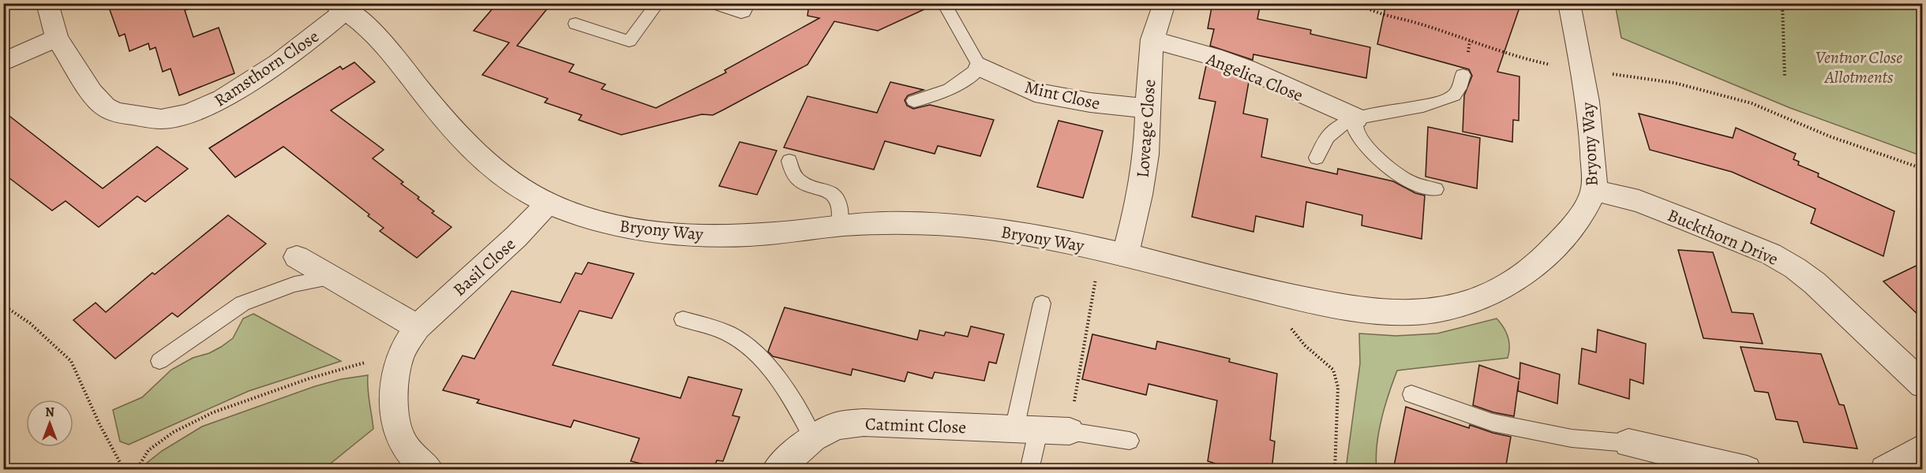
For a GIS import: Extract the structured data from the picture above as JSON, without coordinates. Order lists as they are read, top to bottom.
{
  "streets": {
    "street": [
      "Ramsthorn Close",
      "Angelica Close",
      "Mint Close",
      "Loveage Close",
      "Bryony Way",
      "Buckthorn Drive",
      "Basil Close",
      "Catmint Close"
    ]
  },
  "crossings": [
    ["Ramsthorn Close", "Bryony Way"],
    ["Angelica Close", "Loveage Close"],
    ["Mint Close", "Loveage Close"],
    ["Loveage Close", "Bryony Way"],
    ["Bryony Way", "Buckthorn Drive"],
    ["Bryony Way", "Basil Close"]
  ],
  "parks": ["Ventnor Close Allotments"],
  "north": "top"
}
